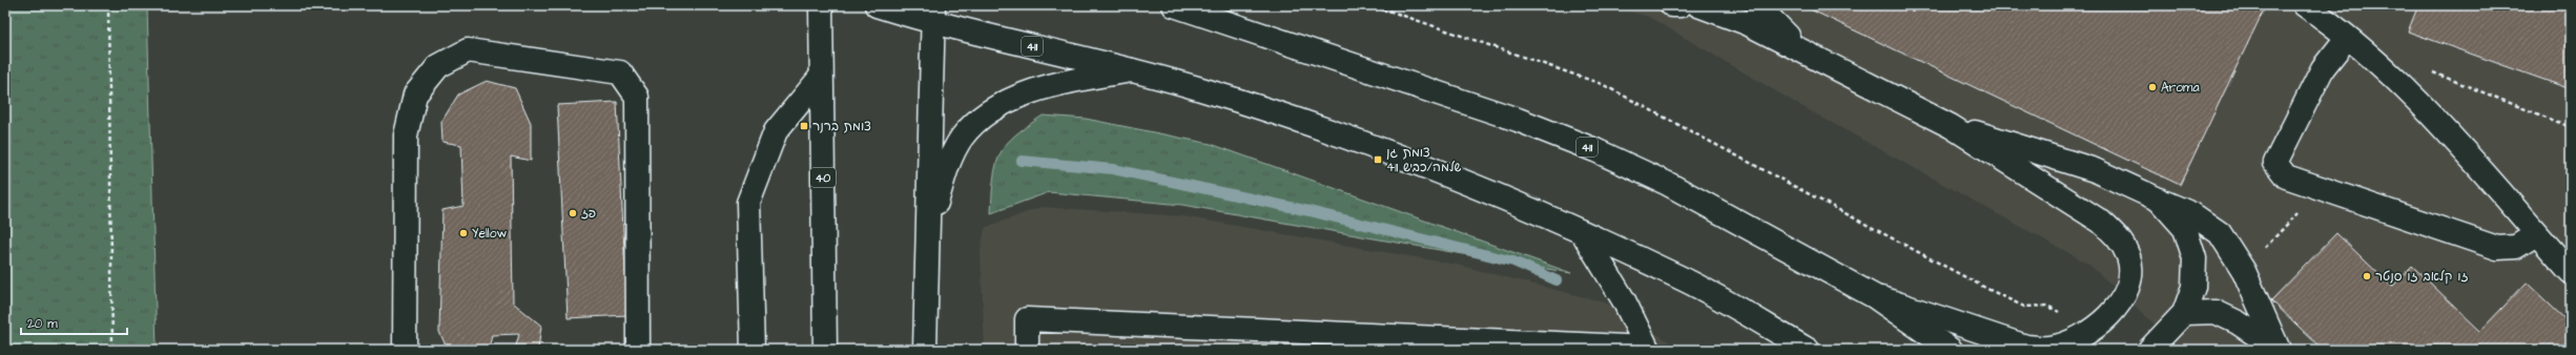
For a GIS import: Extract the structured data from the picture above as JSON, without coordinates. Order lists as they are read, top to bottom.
{
  "streets": {
    "main road": ["411", "40"]
  },
  "places": {
    "other": [
      "Aroma",
      "פז",
      "Yellow",
      "זו קלאב זו סנטר"
    ],
    "transit": ["צומת ברנר", "צומת גן שלמה/כביש 411"]
  },
  "scale_bar": "20 m"
}
